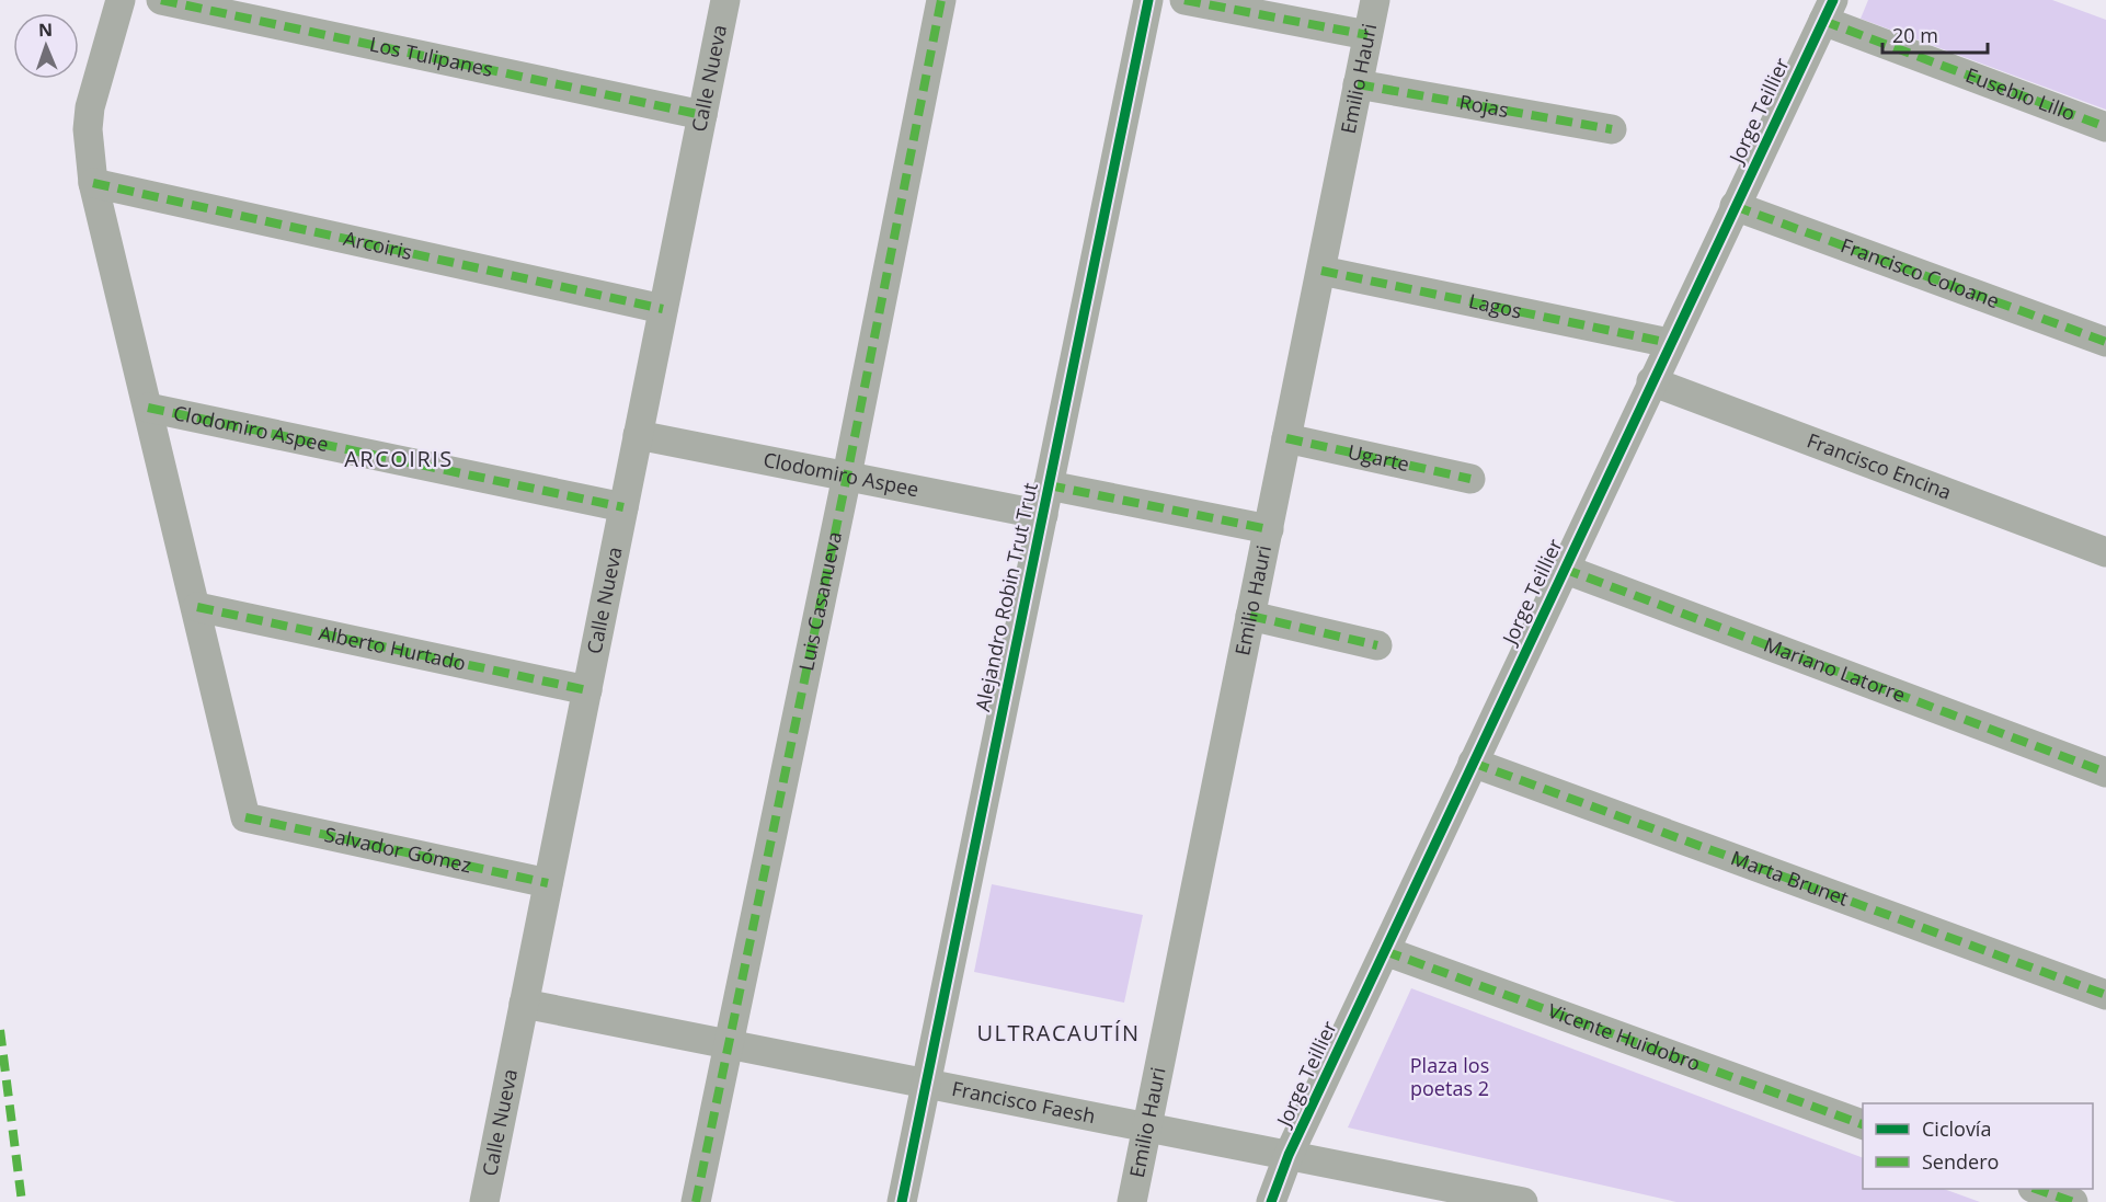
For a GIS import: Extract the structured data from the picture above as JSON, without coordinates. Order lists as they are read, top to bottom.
{
  "streets": {
    "street": [
      "Los Tulipanes",
      "Calle Nueva",
      "Emilio Hauri",
      "Eusebio Lillo",
      "Rojas",
      "Jorge Teillier",
      "Arcoiris",
      "Francisco Coloane",
      "Lagos",
      "Clodomiro Aspee",
      "Ugarte",
      "Francisco Encina",
      "Alejandro Robin Trut Trut",
      "Luis Casanueva",
      "Alberto Hurtado",
      "Mariano Latorre",
      "Salvador Gómez",
      "Marta Brunet",
      "Vicente Huidobro",
      "Francisco Faesh"
    ]
  },
  "crossings": [
    ["Los Tulipanes", "Calle Nueva"],
    ["Calle Nueva", "Arcoiris"],
    ["Calle Nueva", "Clodomiro Aspee"],
    ["Calle Nueva", "Alberto Hurtado"],
    ["Calle Nueva", "Salvador Gómez"],
    ["Calle Nueva", "Francisco Faesh"],
    ["Emilio Hauri", "Rojas"],
    ["Emilio Hauri", "Lagos"],
    ["Emilio Hauri", "Ugarte"],
    ["Emilio Hauri", "Francisco Faesh"],
    ["Eusebio Lillo", "Jorge Teillier"],
    ["Jorge Teillier", "Francisco Coloane"],
    ["Jorge Teillier", "Lagos"],
    ["Jorge Teillier", "Francisco Encina"],
    ["Jorge Teillier", "Mariano Latorre"],
    ["Jorge Teillier", "Marta Brunet"],
    ["Jorge Teillier", "Vicente Huidobro"],
    ["Jorge Teillier", "Francisco Faesh"],
    ["Clodomiro Aspee", "Alejandro Robin Trut Trut"],
    ["Clodomiro Aspee", "Luis Casanueva"],
    ["Alejandro Robin Trut Trut", "Francisco Faesh"],
    ["Luis Casanueva", "Francisco Faesh"],
    ["Alberto Hurtado", "Salvador Gómez"]
  ],
  "districts": ["ARCOIRIS", "ULTRACAUTÍN"],
  "parks": ["Plaza los poetas 2"],
  "legend": ["Ciclovía", "Sendero"],
  "scale_bar": "20 m",
  "north": "top"
}
